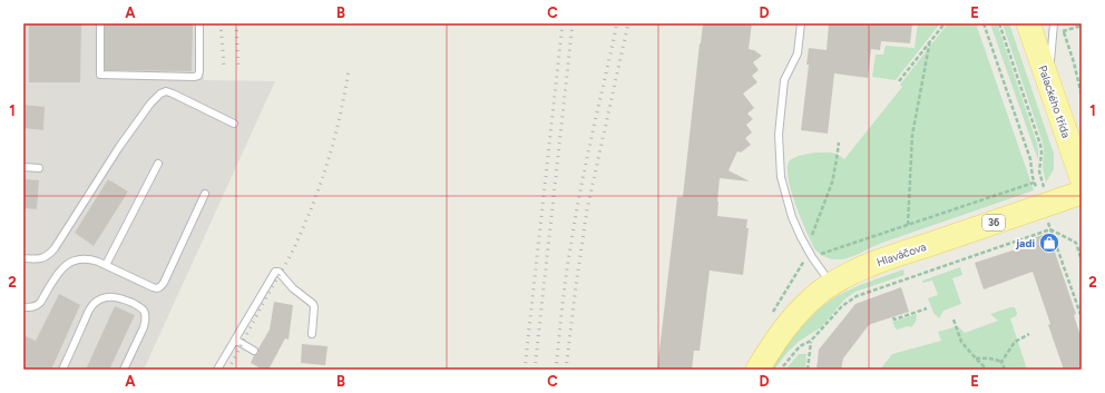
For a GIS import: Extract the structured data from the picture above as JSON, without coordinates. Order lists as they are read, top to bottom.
{
  "streets": {
    "main road": ["Palackého třída", "36", "Hlaváčova"]
  },
  "places": {
    "shop": ["jadi"]
  },
  "grid": {
    "columns": [
      "A",
      "B",
      "C",
      "D",
      "E"
    ],
    "rows": ["1", "2"]
  }
}
